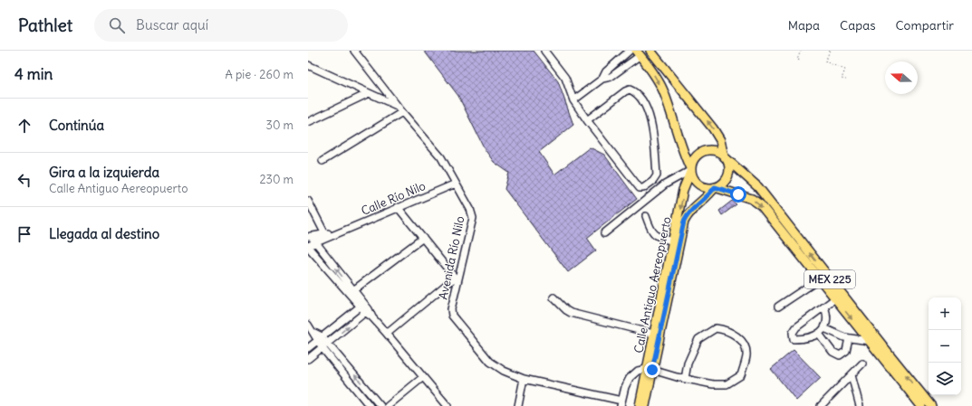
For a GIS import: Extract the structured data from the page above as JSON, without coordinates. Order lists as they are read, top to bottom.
{
  "streets": {
    "main road": ["MEX 225", "Calle Antiguo Aereopuerto"],
    "street": ["Calle Río Nilo", "Avenida Río Nilo"]
  },
  "crossings": [
    ["Calle Río Nilo", "Avenida Río Nilo"],
    ["MEX 225", "Calle Antiguo Aereopuerto"]
  ],
  "north": "left",
  "page": {
    "header": "Pathlet",
    "search": "Buscar aquí",
    "nav": ["Mapa", "Capas", "Compartir"],
    "heading": ["4 min", "A pie · 260 m"],
    "list": [
      ["Continúa", "30 m"],
      ["Gira a la izquierda", "Calle Antiguo Aereopuerto", "230 m"],
      "Llegada al destino"
    ],
    "map_buttons": ["+", "−"]
  }
}
